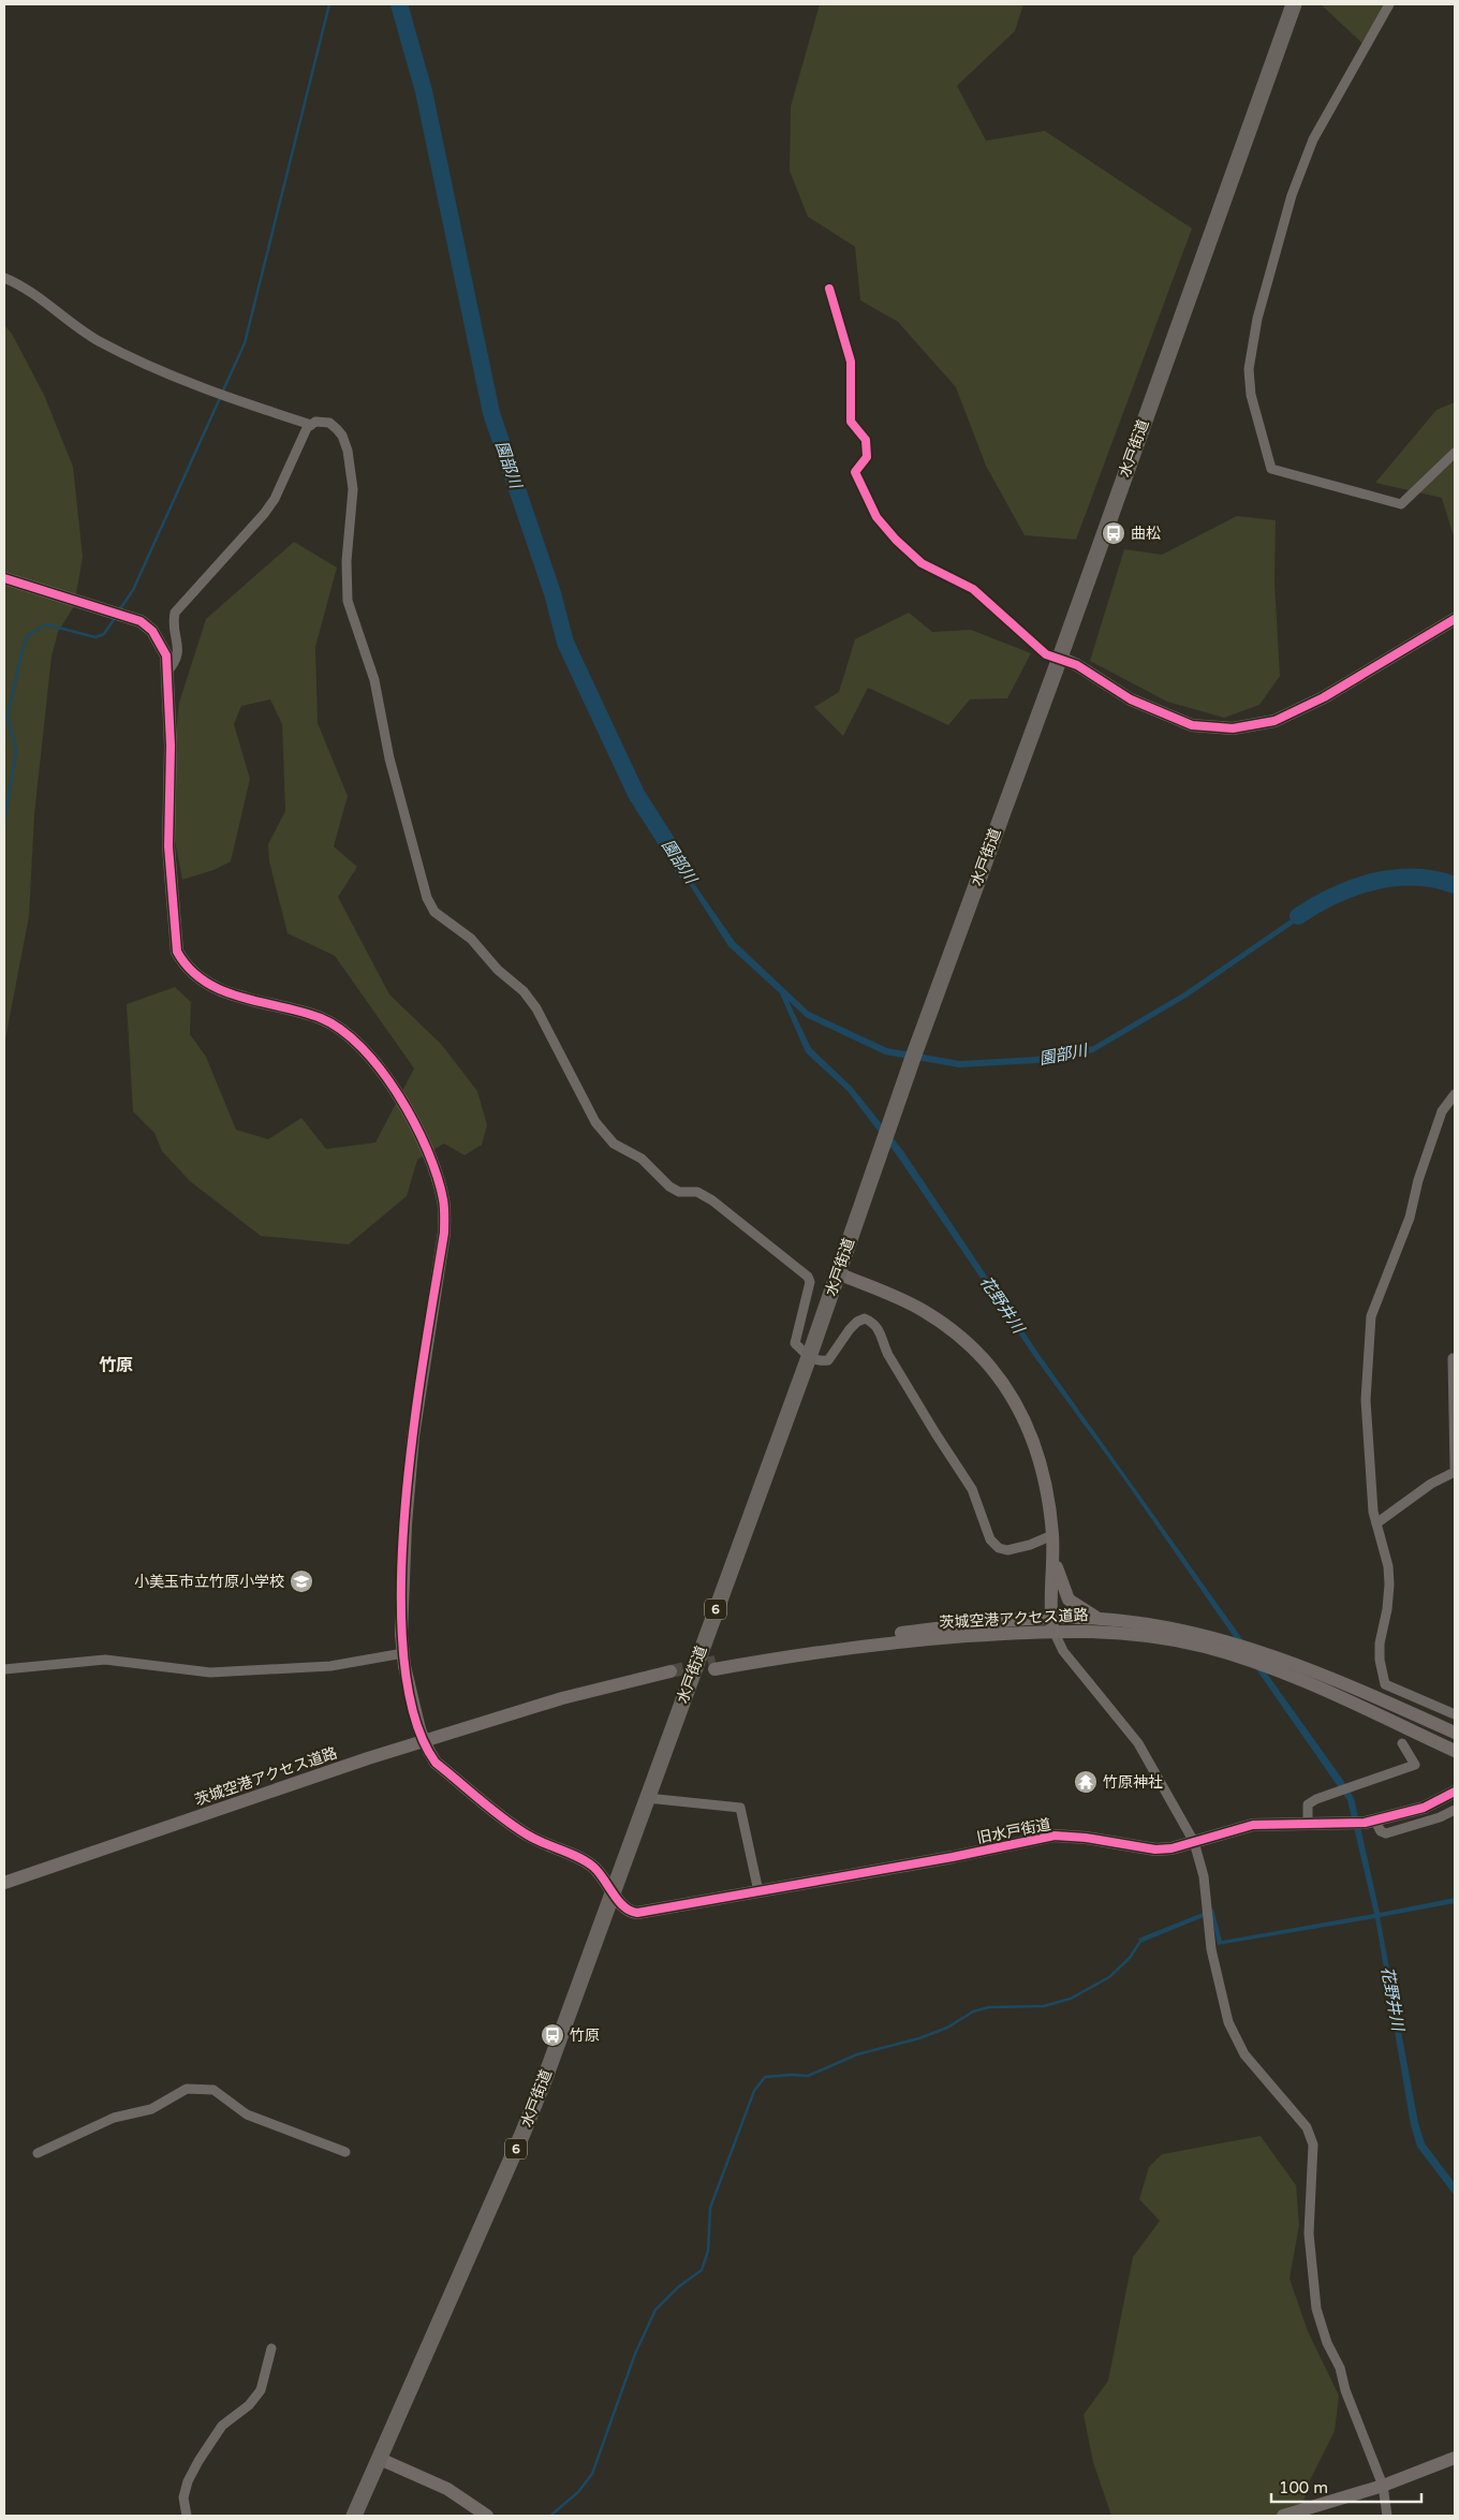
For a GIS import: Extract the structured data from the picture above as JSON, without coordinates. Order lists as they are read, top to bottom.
{
  "streets": {
    "highway": ["水戸街道", "6"],
    "street": ["茨城空港アクセス道路", "旧水戸街道"]
  },
  "crossings": [
    ["水戸街道", "旧水戸街道"]
  ],
  "districts": ["竹原"],
  "water": ["園部川", "花野井川"],
  "places": {
    "bus stop": ["曲松", "竹原"],
    "school or university": ["小美玉市立竹原小学校"],
    "temple": ["竹原神社"]
  },
  "scale_bar": "100 m"
}
